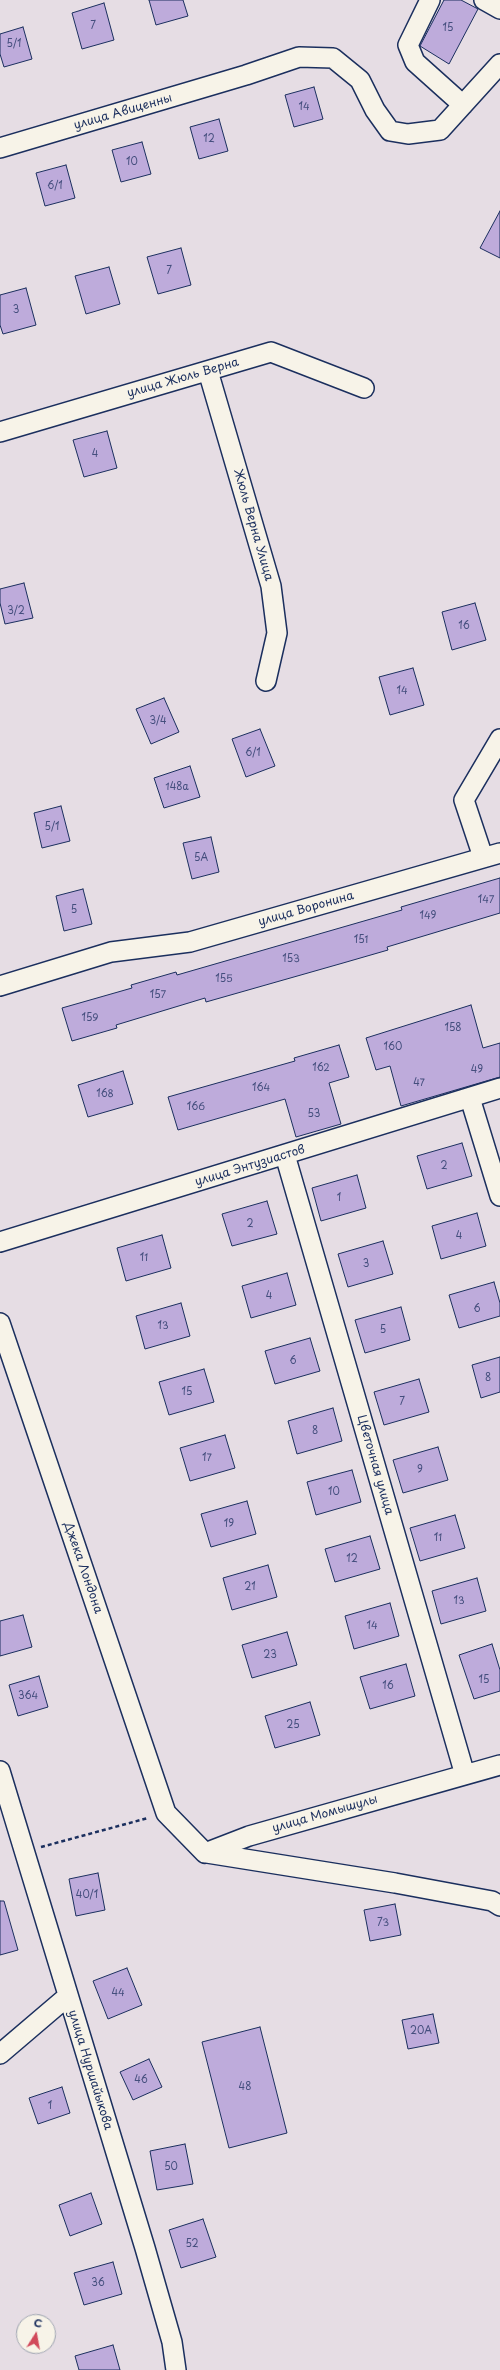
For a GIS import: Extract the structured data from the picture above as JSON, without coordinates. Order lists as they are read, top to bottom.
{
  "streets": {
    "street": [
      "улица Авиценны",
      "улица Жюль Верна",
      "Жюль Верна Улица",
      "улица Воронина",
      "улица Энтузиастов",
      "Цветочная улица",
      "Джека Лондона",
      "улица Момышулы",
      "улица Нуршайыкова"
    ]
  },
  "crossings": [
    ["улица Жюль Верна", "Жюль Верна Улица"],
    ["улица Энтузиастов", "Цветочная улица"],
    ["Цветочная улица", "улица Момышулы"]
  ],
  "house_numbers": [
    "7",
    "15",
    "5/1",
    "14",
    "12",
    "10",
    "6/1",
    "7",
    "3",
    "4",
    "3/2",
    "16",
    "14",
    "3/4",
    "6/1",
    "148a",
    "5/1",
    "5А",
    "147",
    "5",
    "149",
    "151",
    "153",
    "155",
    "157",
    "159",
    "158",
    "160",
    "162",
    "49",
    "47",
    "164",
    "168",
    "166",
    "53",
    "2",
    "1",
    "2",
    "4",
    "11",
    "3",
    "4",
    "6",
    "13",
    "5",
    "6",
    "8",
    "15",
    "7",
    "8",
    "17",
    "9",
    "10",
    "19",
    "11",
    "12",
    "21",
    "13",
    "14",
    "23",
    "15",
    "16",
    "364",
    "25",
    "40/1",
    "73",
    "44",
    "20А",
    "46",
    "48",
    "1",
    "50",
    "52",
    "36"
  ],
  "north": "top"
}
